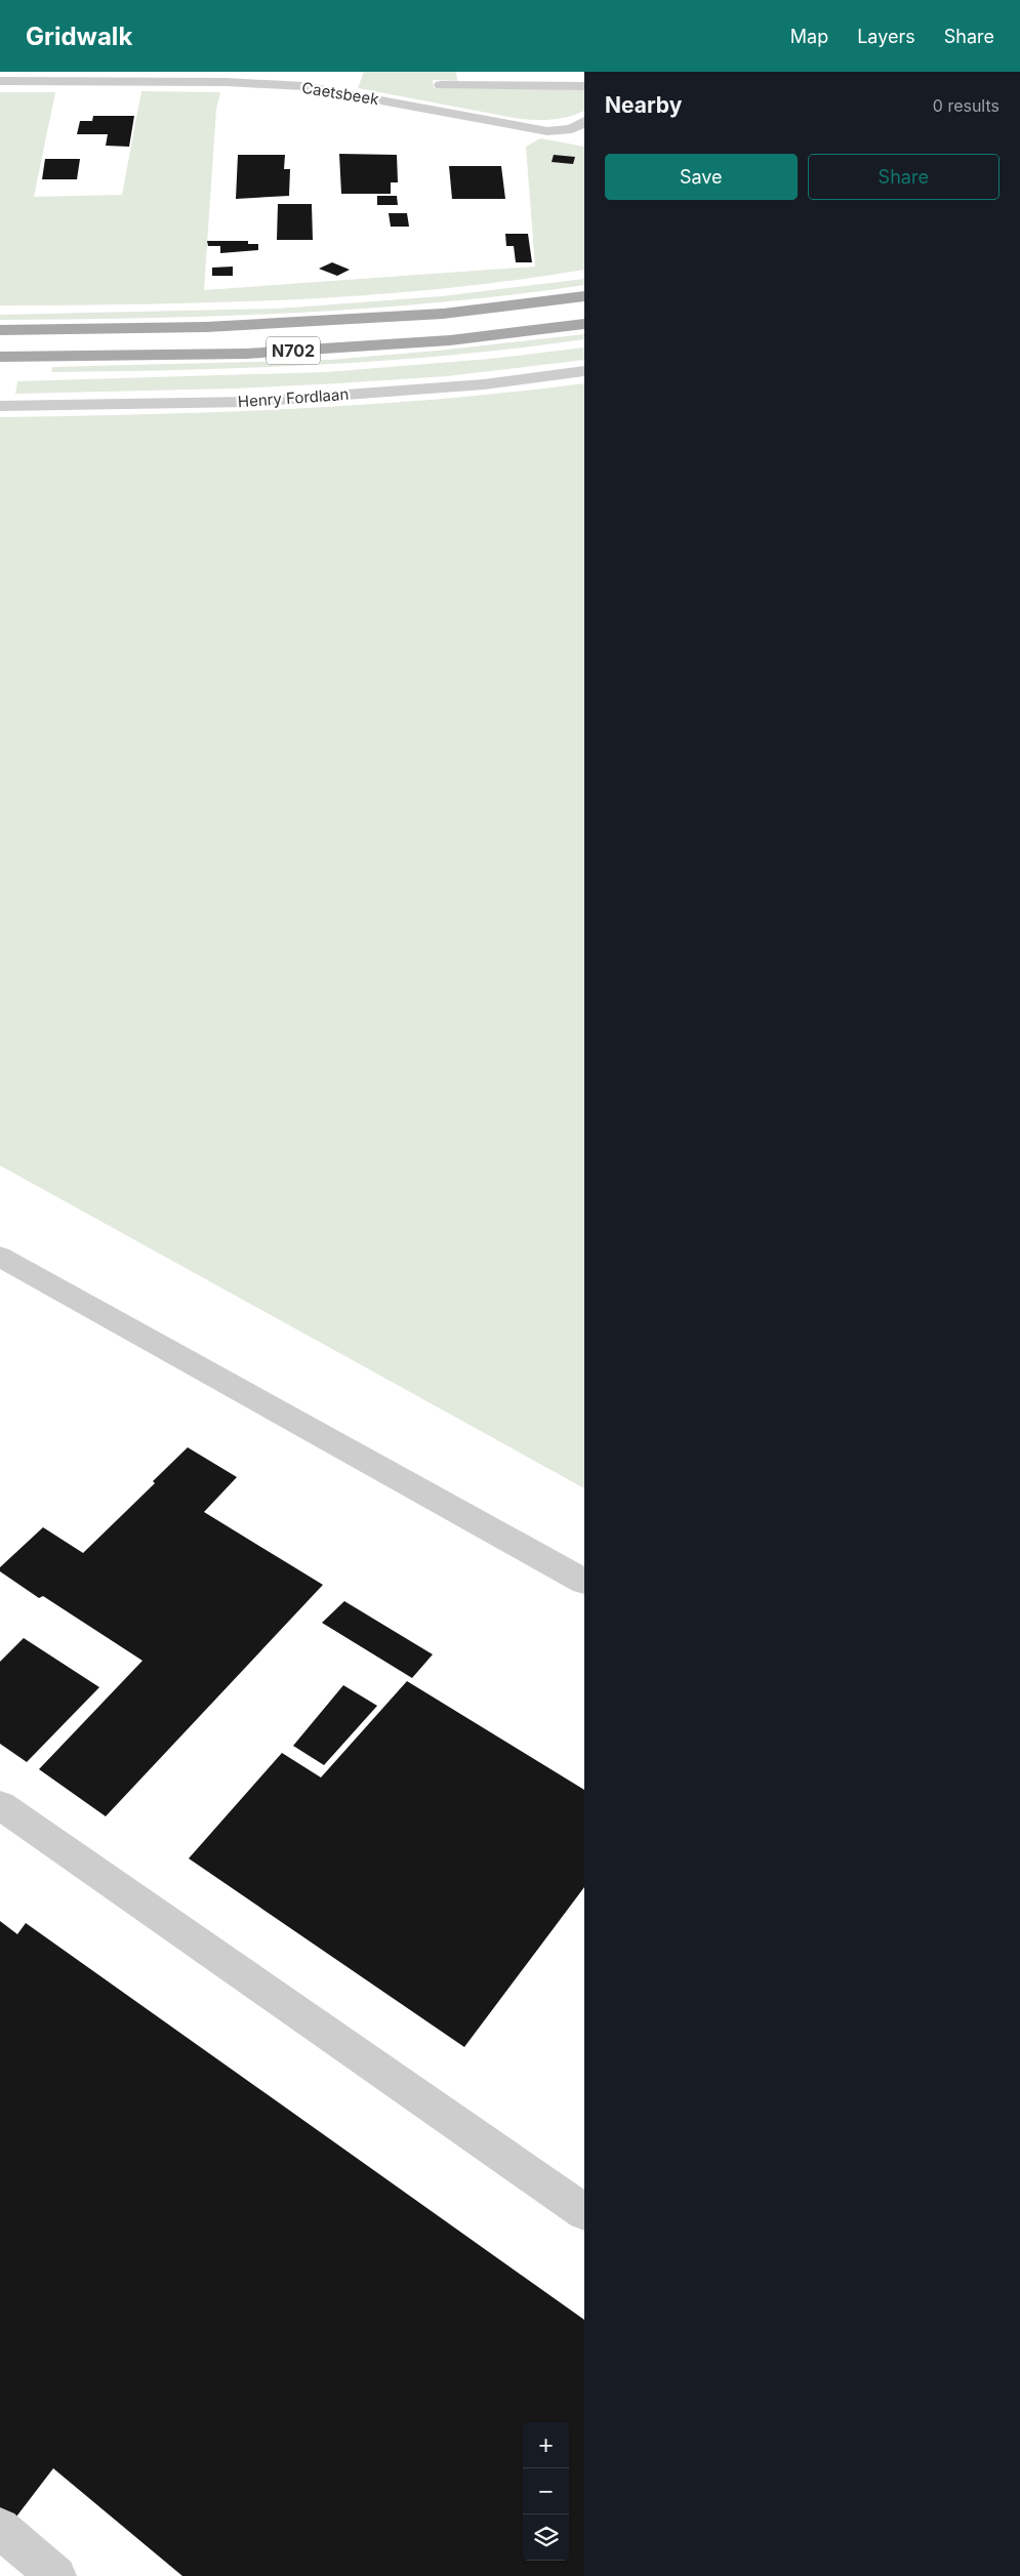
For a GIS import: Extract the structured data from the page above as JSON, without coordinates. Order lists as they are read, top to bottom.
{
  "streets": {
    "main road": ["N702"],
    "street": ["Caetsbeek", "Henry Fordlaan"]
  },
  "page": {
    "header": "Gridwalk",
    "nav": ["Map", "Layers", "Share"],
    "heading": ["Nearby", "0 results"],
    "buttons": ["Save", "Share"],
    "map_buttons": ["+", "−"]
  }
}
